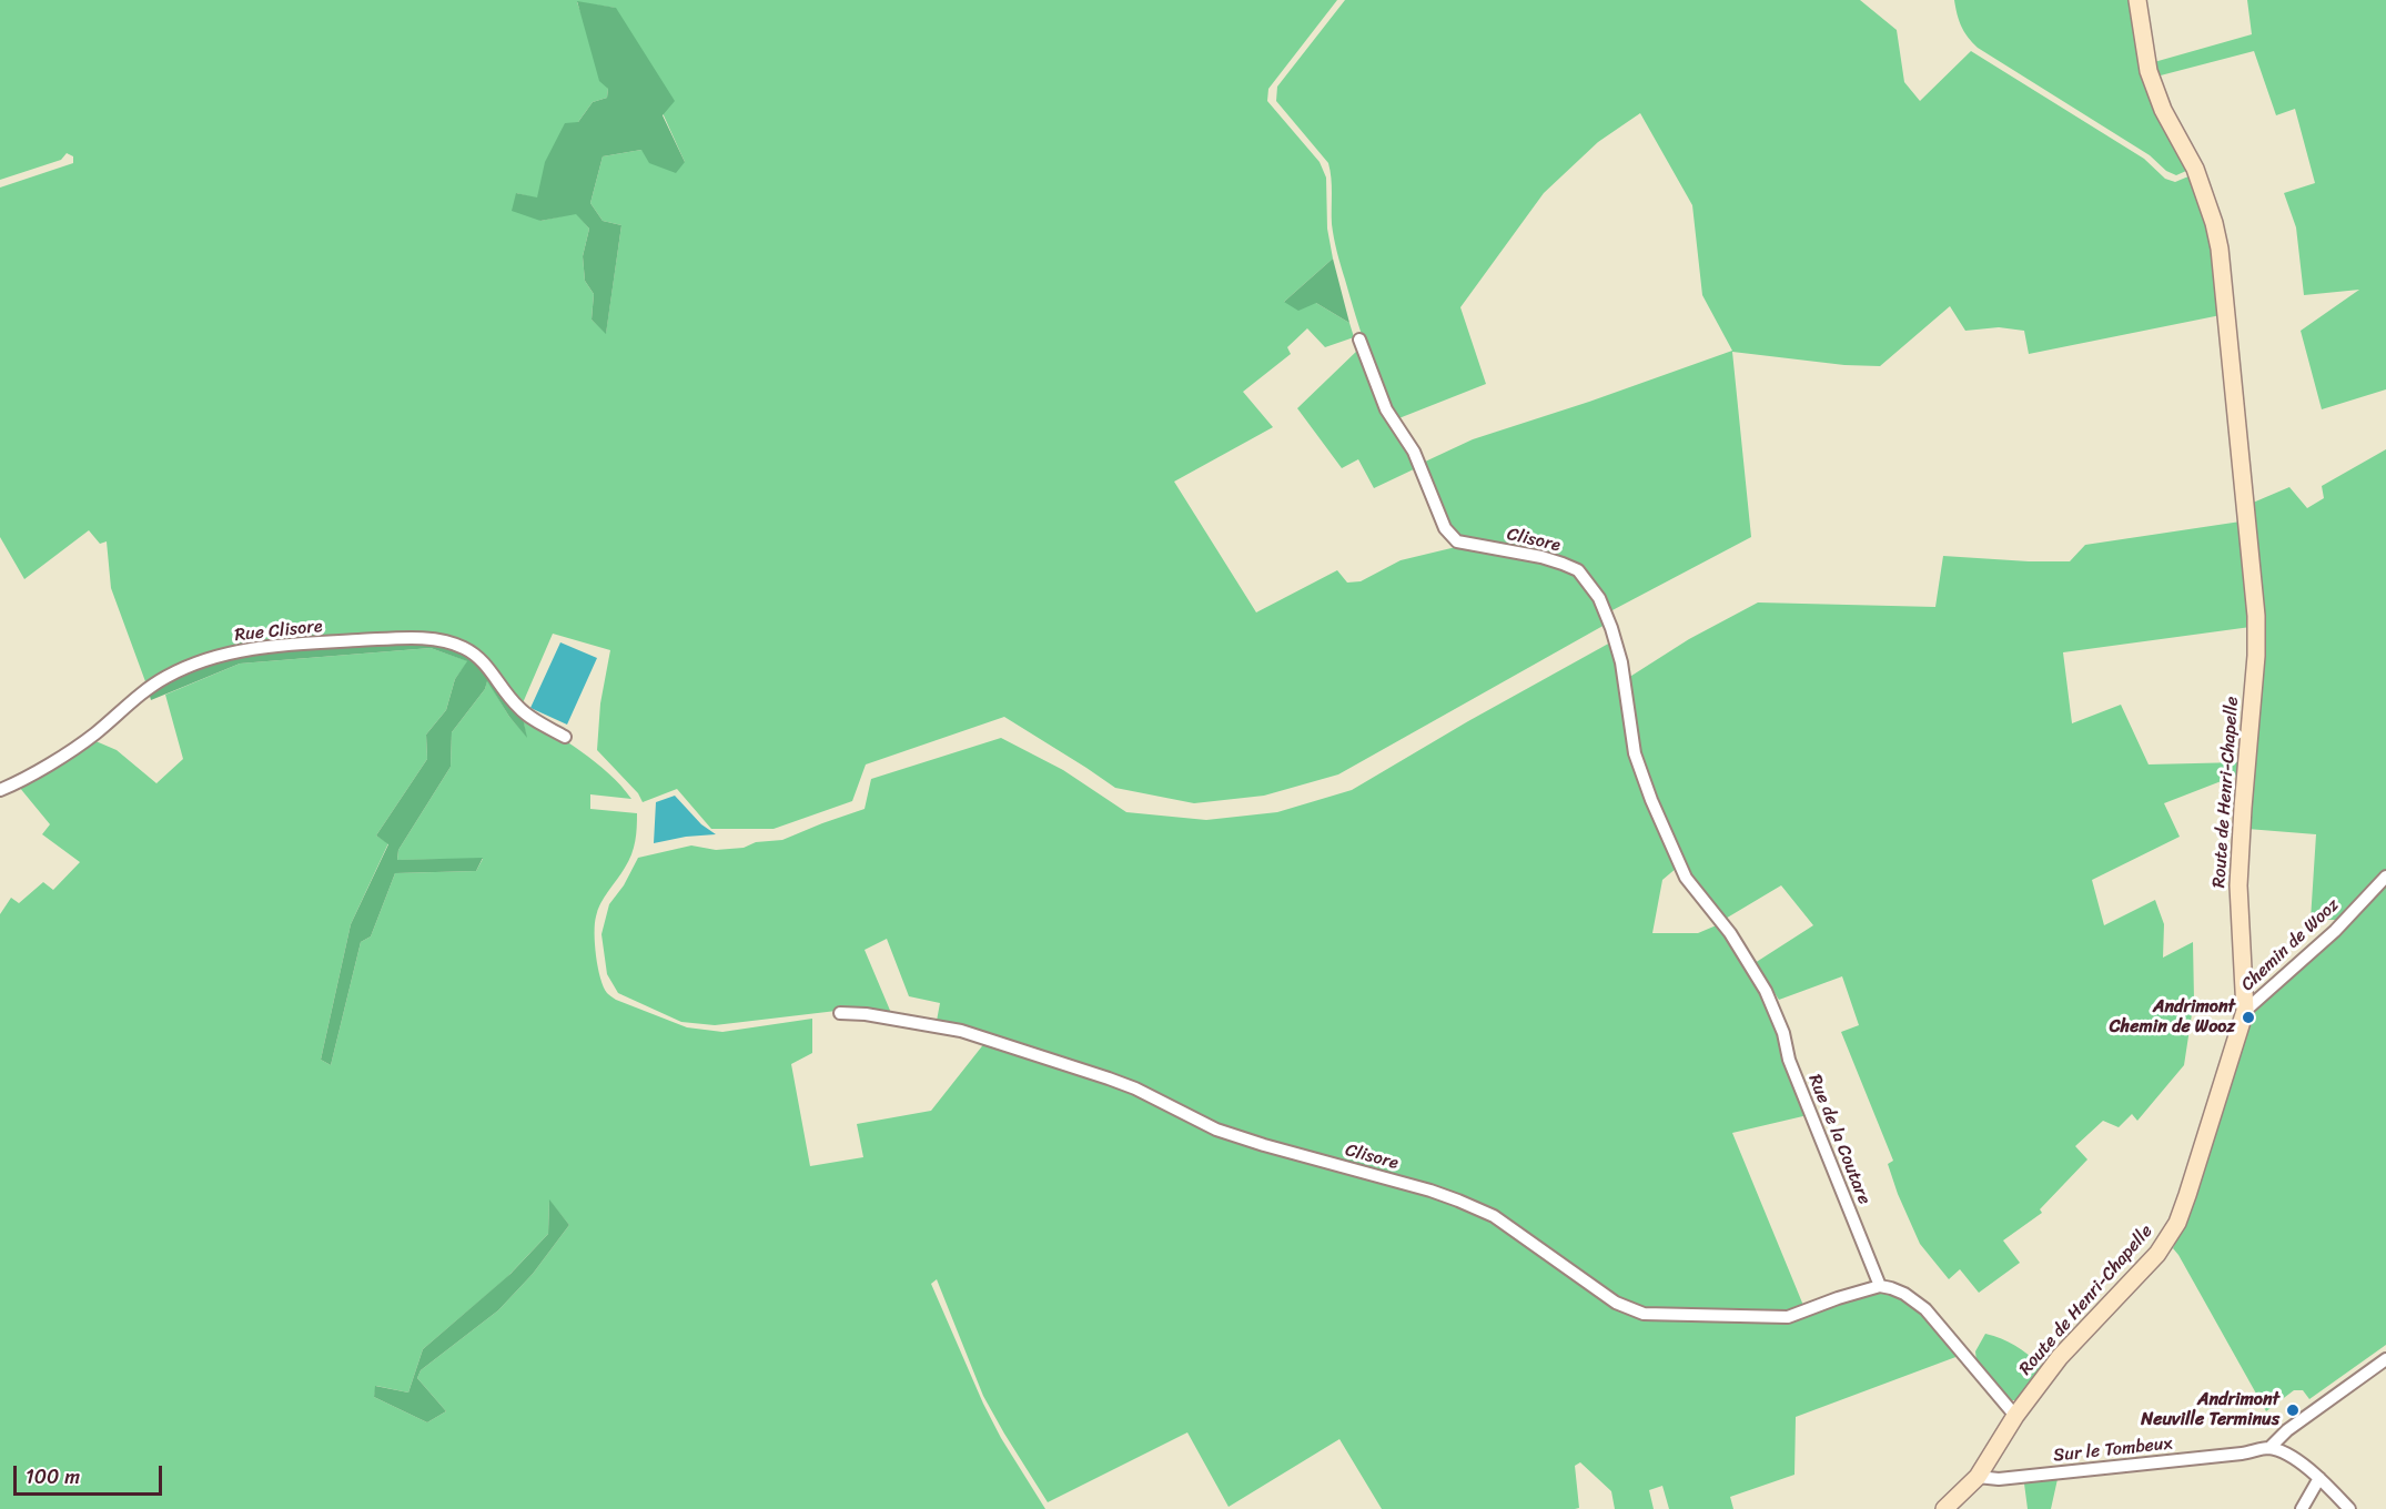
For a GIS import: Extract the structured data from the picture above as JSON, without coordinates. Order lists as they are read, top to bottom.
{
  "streets": {
    "street": [
      "Clisore",
      "Rue Clisore",
      "Route de Henri-Chapelle",
      "Chemin de Wooz",
      "Rue de la Coutare",
      "Sur le Tombeux"
    ]
  },
  "crossings": [
    ["Clisore", "Rue de la Coutare"],
    ["Route de Henri-Chapelle", "Chemin de Wooz"],
    ["Route de Henri-Chapelle", "Sur le Tombeux"]
  ],
  "places": ["Andrimont Chemin de Wooz", "Andrimont Neuville Terminus"],
  "scale_bar": "100 m"
}
